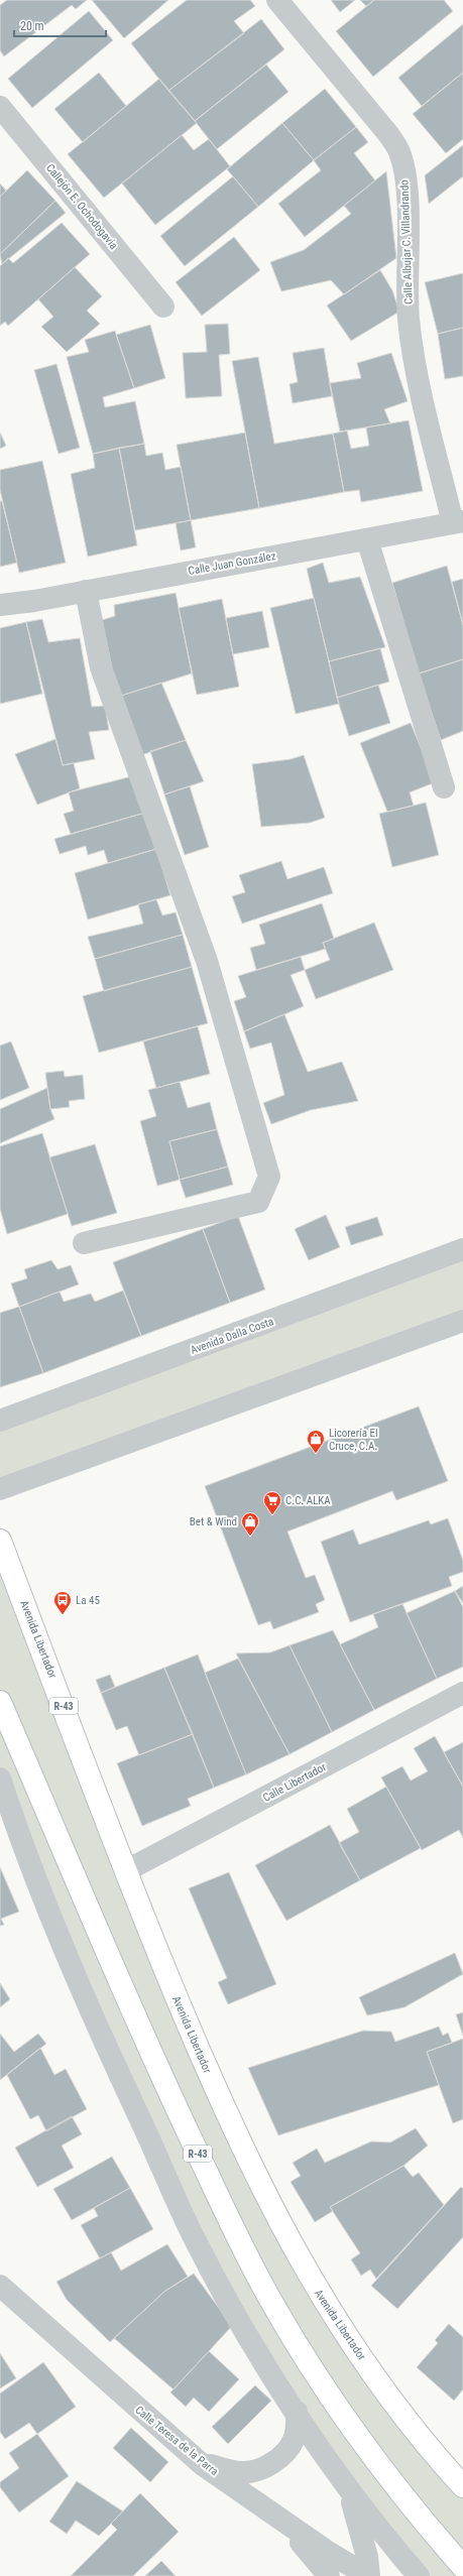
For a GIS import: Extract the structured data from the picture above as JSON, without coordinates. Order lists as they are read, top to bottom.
{
  "streets": {
    "main road": ["Avenida Libertador", "R-43"],
    "street": [
      "Callejón E. Ochodogavia",
      "Calle Albujar C. Villandrando",
      "Calle Juan González",
      "Avenida Dalla Costa",
      "Calle Libertador",
      "Calle Teresa de la Parra"
    ]
  },
  "crossings": [
    ["Calle Albujar C. Villandrando", "Calle Juan González"],
    ["Avenida Libertador", "Calle Libertador"]
  ],
  "places": {
    "shop": ["Licorería El Cruce, C.A.", "Bet & Wind"],
    "supermarket": ["C.C. ALKA"],
    "bus stop": ["La 45"]
  },
  "scale_bar": "20 m"
}
